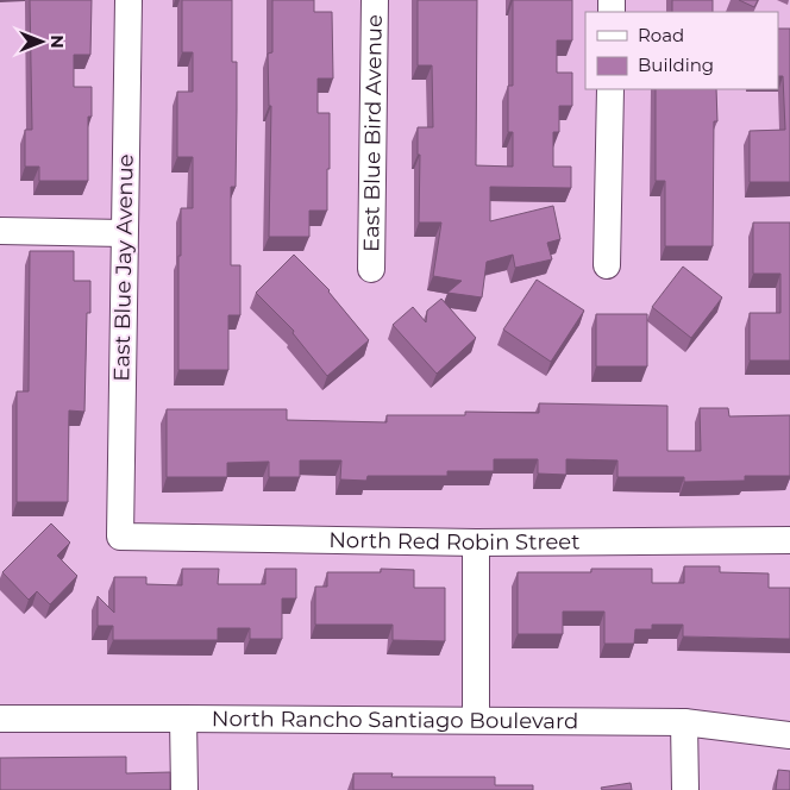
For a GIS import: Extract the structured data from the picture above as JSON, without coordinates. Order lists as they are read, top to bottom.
{
  "streets": {
    "street": [
      "East Blue Bird Avenue",
      "East Blue Jay Avenue",
      "North Red Robin Street",
      "North Rancho Santiago Boulevard"
    ]
  },
  "crossings": [
    ["East Blue Jay Avenue", "North Red Robin Street"]
  ],
  "legend": ["Road", "Building"],
  "north": "right"
}
